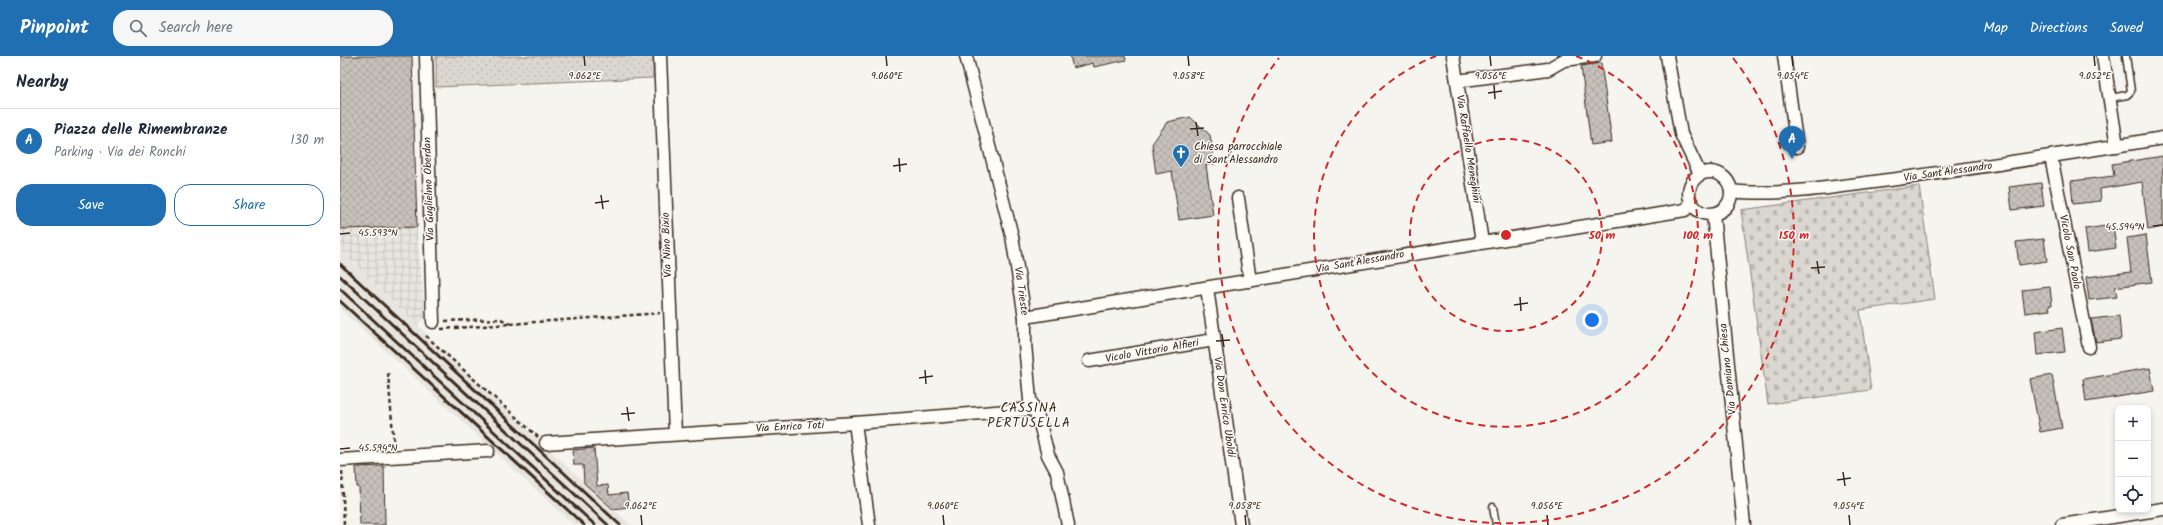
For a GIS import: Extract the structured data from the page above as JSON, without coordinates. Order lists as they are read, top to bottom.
{
  "streets": {
    "street": [
      "Via Raffaello Meneghini",
      "Via Sant'Alessandro",
      "Via Guglielmo Oberdan",
      "Via Nino Bixio",
      "Vicolo San Paolo",
      "Via Trieste",
      "Vicolo Vittorio Alfieri",
      "Via Damiano Chiesa",
      "Via Don Enrico Uboldi",
      "Via Enrico Toti"
    ]
  },
  "crossings": [
    ["Via Raffaello Meneghini", "Via Sant'Alessandro"],
    ["Via Sant'Alessandro", "Vicolo San Paolo"],
    ["Via Sant'Alessandro", "Via Trieste"],
    ["Via Sant'Alessandro", "Via Damiano Chiesa"],
    ["Via Sant'Alessandro", "Via Don Enrico Uboldi"],
    ["Via Nino Bixio", "Via Enrico Toti"],
    ["Via Trieste", "Via Enrico Toti"],
    ["Vicolo Vittorio Alfieri", "Via Don Enrico Uboldi"]
  ],
  "districts": ["CASSINA PERTUSELLA"],
  "places": {
    "church": ["Chiesa parrocchiale di Sant'Alessandro"]
  },
  "page": {
    "header": "Pinpoint",
    "search": "Search here",
    "nav": ["Map", "Directions", "Saved"],
    "heading": "Nearby",
    "list": [
      {
        "mark": "A",
        "name": "Piazza delle Rimembranze",
        "note": "Parking · Via dei Ronchi",
        "value": "130 m"
      }
    ],
    "pins": "A",
    "buttons": ["Save", "Share"],
    "map_buttons": ["+", "−"]
  },
  "coordinates": [
    "9.062°E",
    "9.060°E",
    "9.058°E",
    "9.056°E",
    "9.054°E",
    "9.052°E",
    "45.594°N",
    "45.593°N"
  ],
  "rings": ["50 m", "100 m", "150 m"]
}
